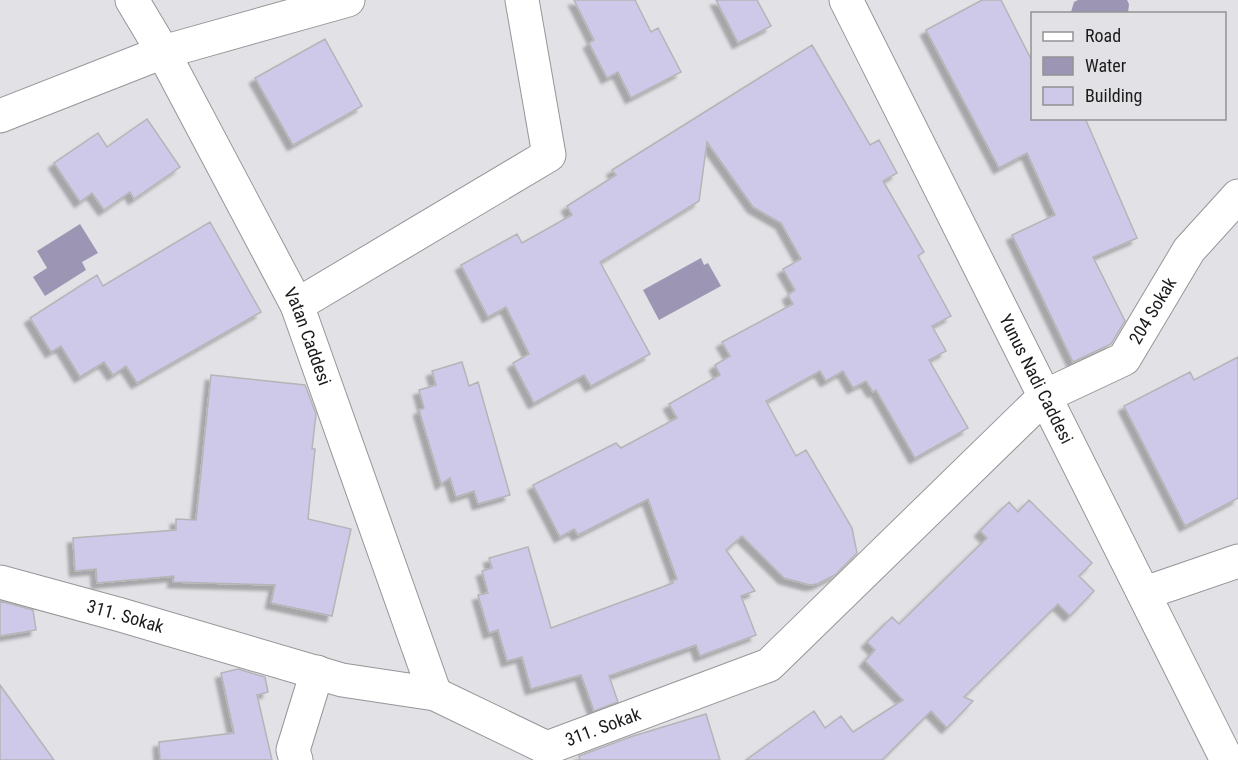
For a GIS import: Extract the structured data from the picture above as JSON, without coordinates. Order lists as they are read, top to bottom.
{
  "streets": {
    "street": [
      "204 Sokak",
      "Vatan Caddesi",
      "Yunus Nadi Caddesi",
      "311. Sokak"
    ]
  },
  "crossings": [
    ["204 Sokak", "Yunus Nadi Caddesi"],
    ["204 Sokak", "311. Sokak"],
    ["Vatan Caddesi", "311. Sokak"],
    ["Yunus Nadi Caddesi", "311. Sokak"]
  ],
  "legend": ["Road", "Water", "Building"]
}
